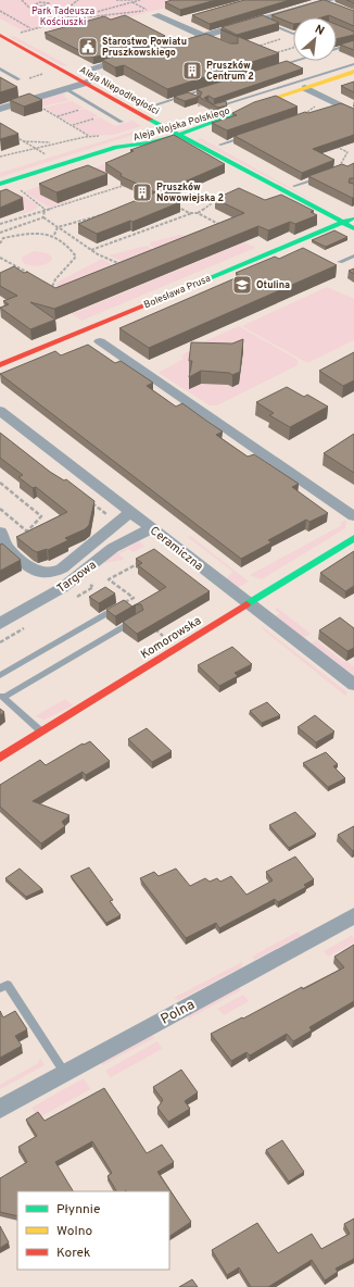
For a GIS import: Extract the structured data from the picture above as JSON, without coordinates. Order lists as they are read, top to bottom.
{
  "streets": {
    "street": [
      "Aleja Niepodległości",
      "Aleja Wojska Polskiego",
      "Bolesława Prusa",
      "Ceramiczna",
      "Targowa",
      "Komorowska",
      "Polna"
    ]
  },
  "crossings": [
    ["Aleja Niepodległości", "Aleja Wojska Polskiego"],
    ["Aleja Niepodległości", "Bolesława Prusa"],
    ["Ceramiczna", "Targowa"],
    ["Ceramiczna", "Komorowska"]
  ],
  "parks": ["Park Tadeusza Kościuszki"],
  "places": {
    "public building": ["Starostwo Powiatu Pruszkowskiego"],
    "building": ["Pruszków Centrum 2", "Pruszków Nowowiejska 2"],
    "school or university": ["Otulina"]
  },
  "legend": ["Płynnie", "Wolno", "Korek"],
  "north": "top right"
}
